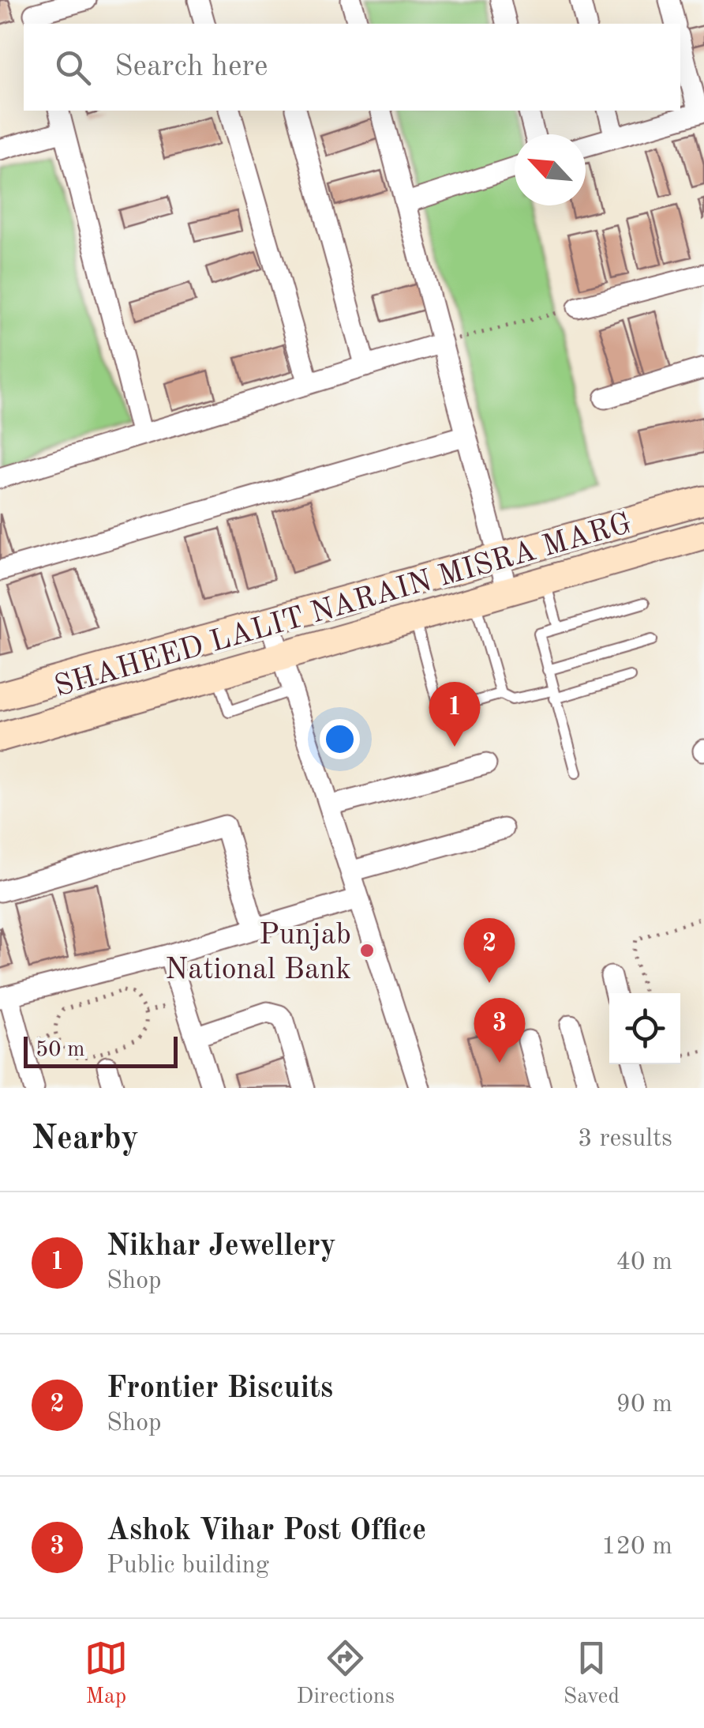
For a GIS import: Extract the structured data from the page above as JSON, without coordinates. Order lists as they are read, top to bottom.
{
  "streets": {
    "street": ["SHAHEED LALIT NARAIN MISRA MARG"]
  },
  "places": ["Punjab National Bank"],
  "scale_bar": "50 m",
  "north": "top left",
  "page": {
    "search": "Search here",
    "pins": ["1", "2", "3"],
    "scale": "50 m",
    "heading": ["Nearby", "3 results"],
    "list": [
      {
        "mark": "1",
        "name": "Nikhar Jewellery",
        "note": "Shop",
        "value": "40 m"
      },
      {
        "mark": "2",
        "name": "Frontier Biscuits",
        "note": "Shop",
        "value": "90 m"
      },
      {
        "mark": "3",
        "name": "Ashok Vihar Post Office",
        "note": "Public building",
        "value": "120 m"
      }
    ],
    "nav": ["Map", "Directions", "Saved"]
  }
}
